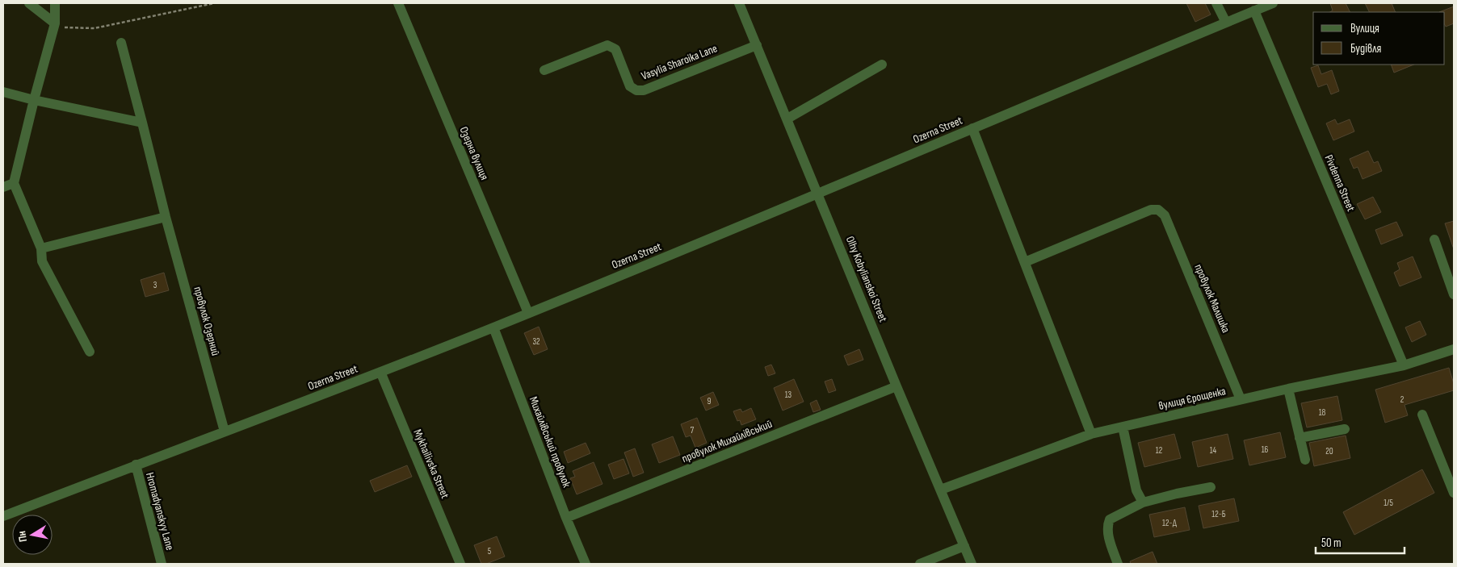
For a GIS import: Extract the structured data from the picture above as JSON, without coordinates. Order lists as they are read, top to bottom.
{
  "streets": {
    "street": [
      "Vasylia Sharoika Lane",
      "Ozerna Street",
      "Озерна вулиця",
      "Pivdenna Street",
      "Olhy Kobylianskoi Street",
      "провулок Малишка",
      "провулок Озерний",
      "вулиця Єрощенка",
      "провулок Михайлівський",
      "Михайлівський провулок",
      "Mykhailivska Street",
      "Hromadyanskyy Lane"
    ]
  },
  "crossings": [
    ["Vasylia Sharoika Lane", "Olhy Kobylianskoi Street"],
    ["Ozerna Street", "Озерна вулиця"],
    ["Ozerna Street", "Pivdenna Street"],
    ["Ozerna Street", "Olhy Kobylianskoi Street"],
    ["Ozerna Street", "провулок Озерний"],
    ["Ozerna Street", "Михайлівський провулок"],
    ["Ozerna Street", "Mykhailivska Street"],
    ["Ozerna Street", "Hromadyanskyy Lane"],
    ["Pivdenna Street", "вулиця Єрощенка"],
    ["Olhy Kobylianskoi Street", "вулиця Єрощенка"],
    ["Olhy Kobylianskoi Street", "провулок Михайлівський"],
    ["провулок Малишка", "вулиця Єрощенка"],
    ["провулок Михайлівський", "Михайлівський провулок"]
  ],
  "house_numbers": [
    "3",
    "32",
    "13",
    "2",
    "9",
    "18",
    "7",
    "16",
    "12",
    "14",
    "20",
    "1/5",
    "12-Б",
    "12-Д",
    "5"
  ],
  "legend": ["Вулиця", "Будівля"],
  "scale_bar": "50 m",
  "north": "left"
}
